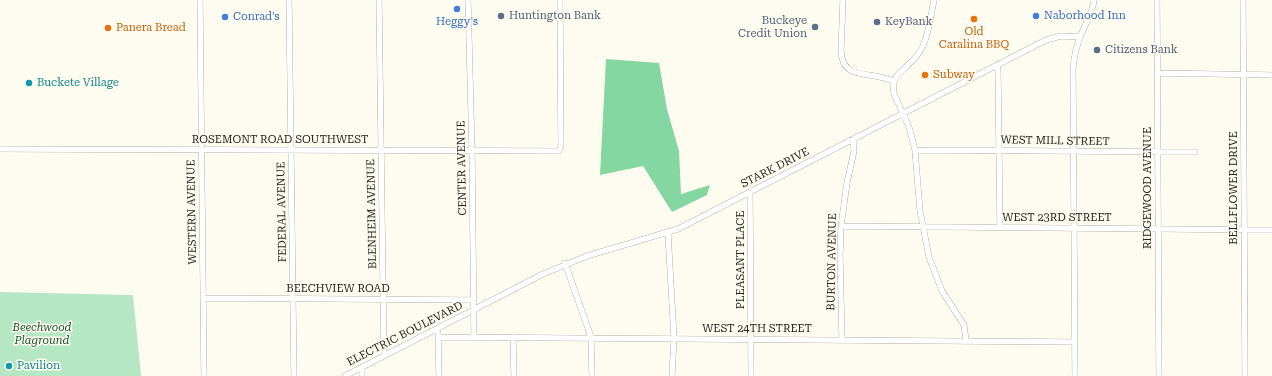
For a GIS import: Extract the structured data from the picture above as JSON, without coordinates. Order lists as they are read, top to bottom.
{
  "streets": {
    "street": [
      "ROSEMONT ROAD SOUTHWEST",
      "WEST MILL STREET",
      "CENTER AVENUE",
      "STARK DRIVE",
      "RIDGEWOOD AVENUE",
      "BELLFLOWER DRIVE",
      "WESTERN AVENUE",
      "FEDERAL AVENUE",
      "BLENHEIM AVENUE",
      "WEST 23RD STREET",
      "PLEASANT PLACE",
      "BURTON AVENUE",
      "BEECHVIEW ROAD",
      "WEST 24TH STREET",
      "ELECTRIC BOULEVARD"
    ]
  },
  "crossings": [
    ["ROSEMONT ROAD SOUTHWEST", "CENTER AVENUE"],
    ["ROSEMONT ROAD SOUTHWEST", "WESTERN AVENUE"],
    ["ROSEMONT ROAD SOUTHWEST", "FEDERAL AVENUE"],
    ["ROSEMONT ROAD SOUTHWEST", "BLENHEIM AVENUE"],
    ["WEST MILL STREET", "RIDGEWOOD AVENUE"],
    ["CENTER AVENUE", "STARK DRIVE"],
    ["CENTER AVENUE", "BEECHVIEW ROAD"],
    ["CENTER AVENUE", "WEST 24TH STREET"],
    ["CENTER AVENUE", "ELECTRIC BOULEVARD"],
    ["STARK DRIVE", "PLEASANT PLACE"],
    ["STARK DRIVE", "BURTON AVENUE"],
    ["STARK DRIVE", "ELECTRIC BOULEVARD"],
    ["RIDGEWOOD AVENUE", "WEST 23RD STREET"],
    ["BELLFLOWER DRIVE", "WEST 23RD STREET"],
    ["WESTERN AVENUE", "BEECHVIEW ROAD"],
    ["FEDERAL AVENUE", "BEECHVIEW ROAD"],
    ["BLENHEIM AVENUE", "BEECHVIEW ROAD"],
    ["BLENHEIM AVENUE", "ELECTRIC BOULEVARD"],
    ["WEST 23RD STREET", "BURTON AVENUE"],
    ["PLEASANT PLACE", "WEST 24TH STREET"],
    ["BURTON AVENUE", "WEST 24TH STREET"]
  ],
  "parks": ["Beechwood Plaground"],
  "places": [
    "Heggy's",
    "Huntington Bank",
    "Naborhood Inn",
    "Conrad's",
    "Old Caralina BBQ",
    "KeyBank",
    "Buckeye Credit Union",
    "Panera Bread",
    "Citizens Bank",
    "Subway",
    "Buckete Village",
    "Pavilion"
  ]
}
